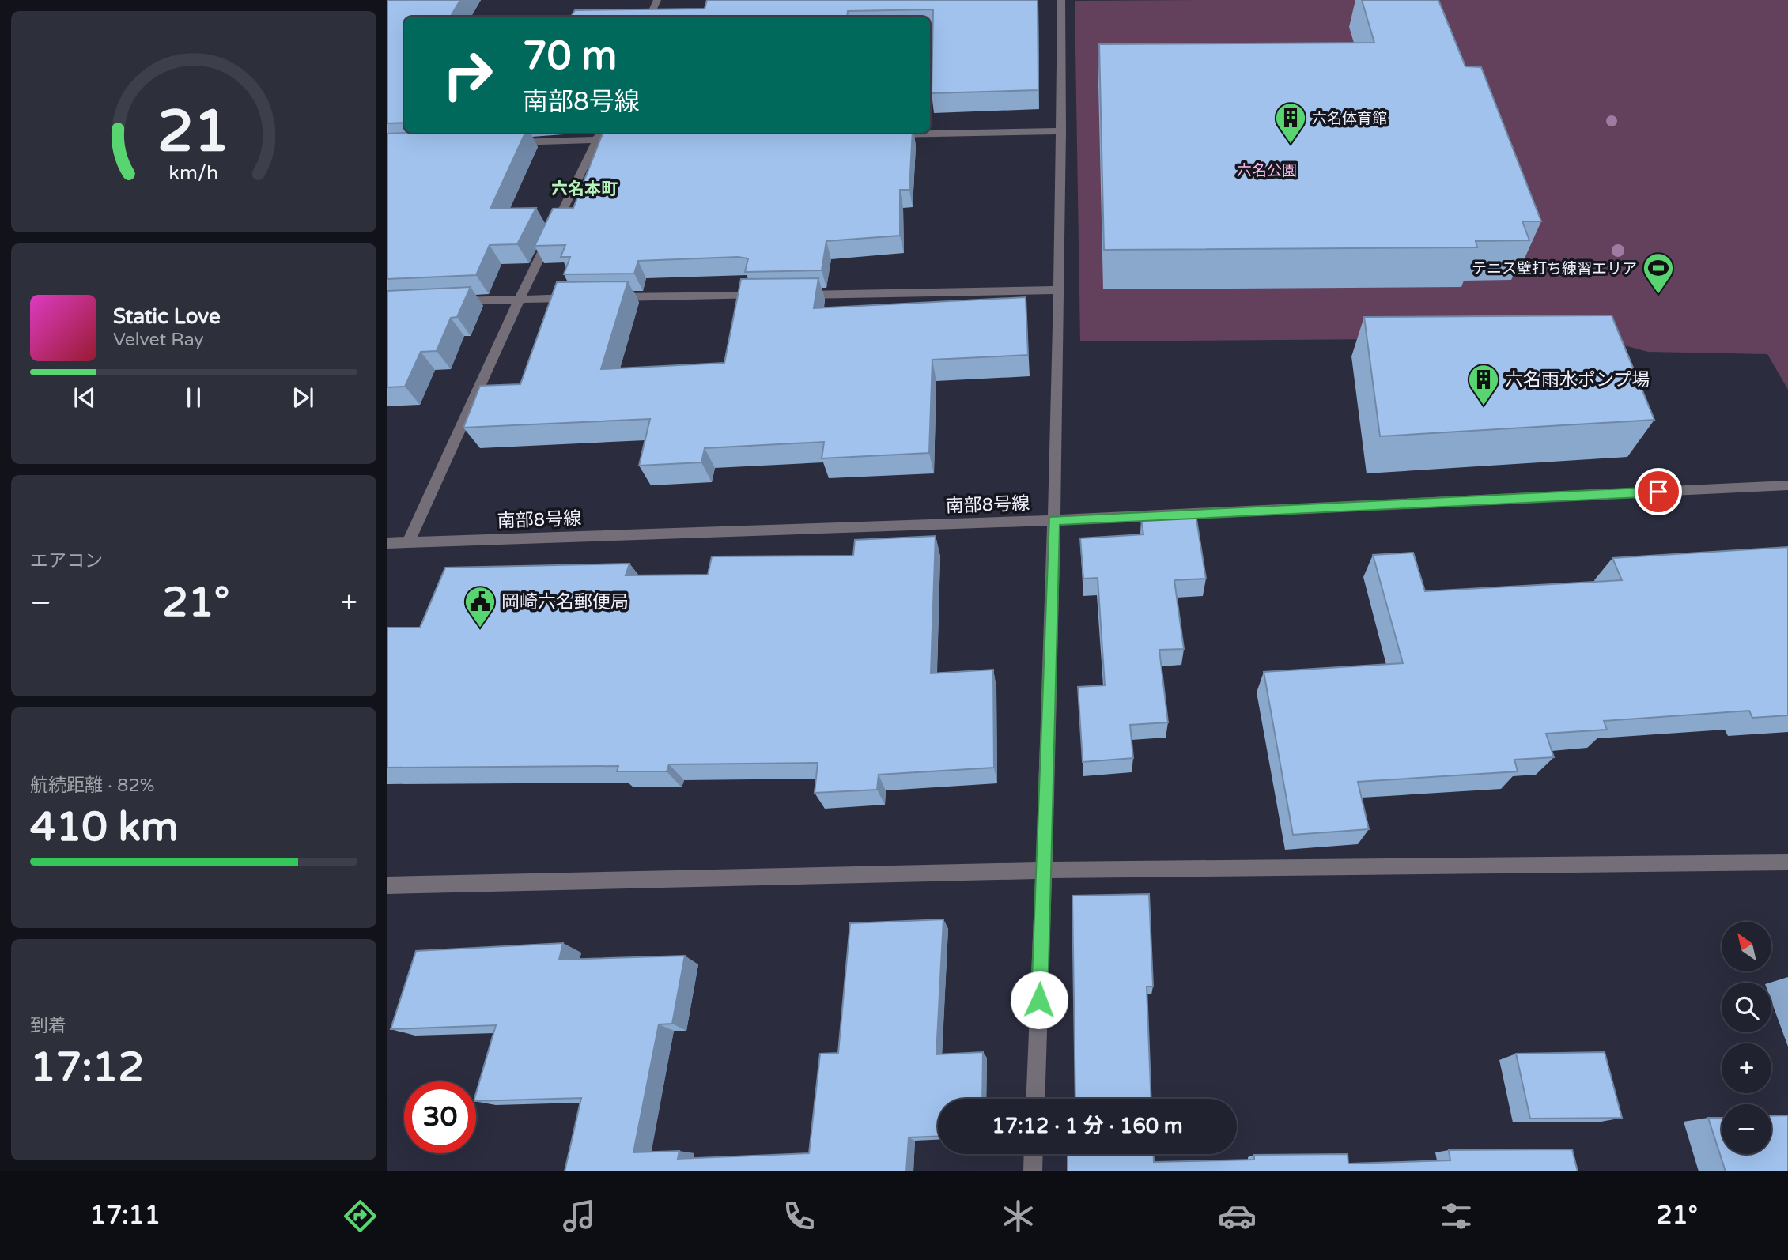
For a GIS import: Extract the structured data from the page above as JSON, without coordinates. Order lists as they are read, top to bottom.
{
  "streets": {
    "street": ["南部8号線"]
  },
  "districts": ["六名本町"],
  "parks": ["六名公園"],
  "places": {
    "building": ["六名体育館", "六名雨水ポンプ場"],
    "sports": ["テニス壁打ち練習エリア"],
    "public building": ["岡崎六名郵便局"]
  },
  "north": "top left",
  "page": {
    "turn": ["70 m", "南部8号線"],
    "song": ["Static Love", "Velvet Ray"],
    "tile": [
      "エアコン",
      ["航続距離 · 82%", "410 km"],
      ["到着", "17:12"]
    ],
    "heat": ["−", "21°", "+"],
    "map_buttons": ["+", "−"],
    "limit": "30",
    "trip": "17:12 · 1 分 · 160 m",
    "tabs": ["17:11", "21°"],
    "gauge": ["21", "km/h"]
  }
}
